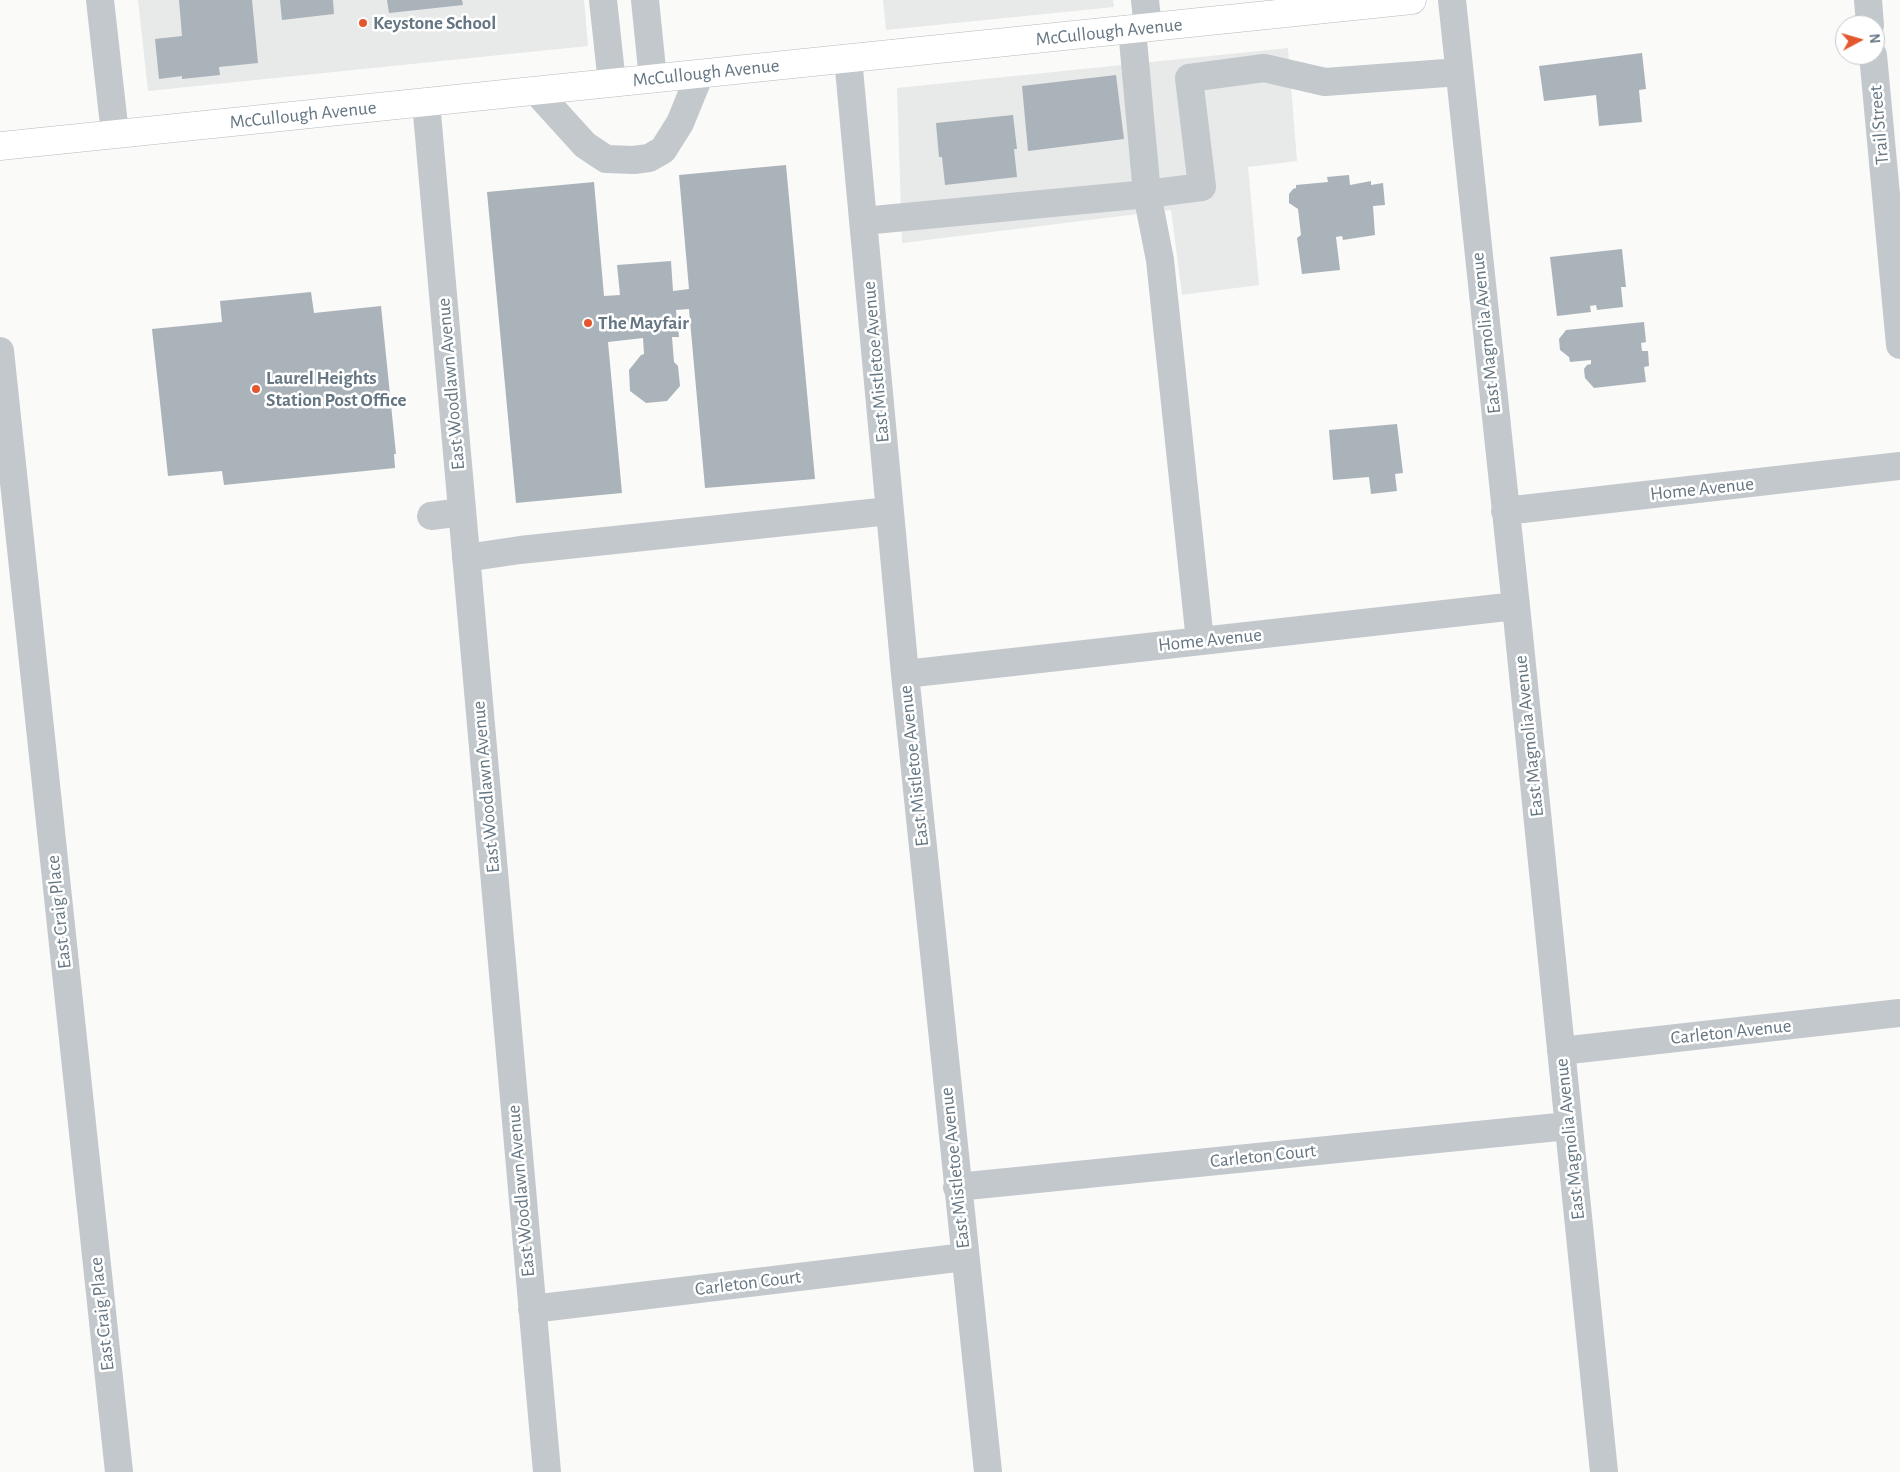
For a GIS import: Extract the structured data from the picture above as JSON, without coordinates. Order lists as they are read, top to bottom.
{
  "streets": {
    "main road": ["McCullough Avenue"],
    "street": [
      "Trail Street",
      "East Magnolia Avenue",
      "East Mistletoe Avenue",
      "East Woodlawn Avenue",
      "Home Avenue",
      "East Craig Place",
      "Carleton Avenue",
      "Carleton Court"
    ]
  },
  "crossings": [
    ["McCullough Avenue", "East Mistletoe Avenue"],
    ["McCullough Avenue", "East Woodlawn Avenue"],
    ["East Magnolia Avenue", "Home Avenue"],
    ["East Magnolia Avenue", "Carleton Avenue"],
    ["East Magnolia Avenue", "Carleton Court"],
    ["East Mistletoe Avenue", "Home Avenue"],
    ["East Mistletoe Avenue", "Carleton Court"],
    ["East Woodlawn Avenue", "Carleton Court"]
  ],
  "places": ["Keystone School", "The Mayfair", "Laurel Heights Station Post Office"],
  "north": "right"
}
